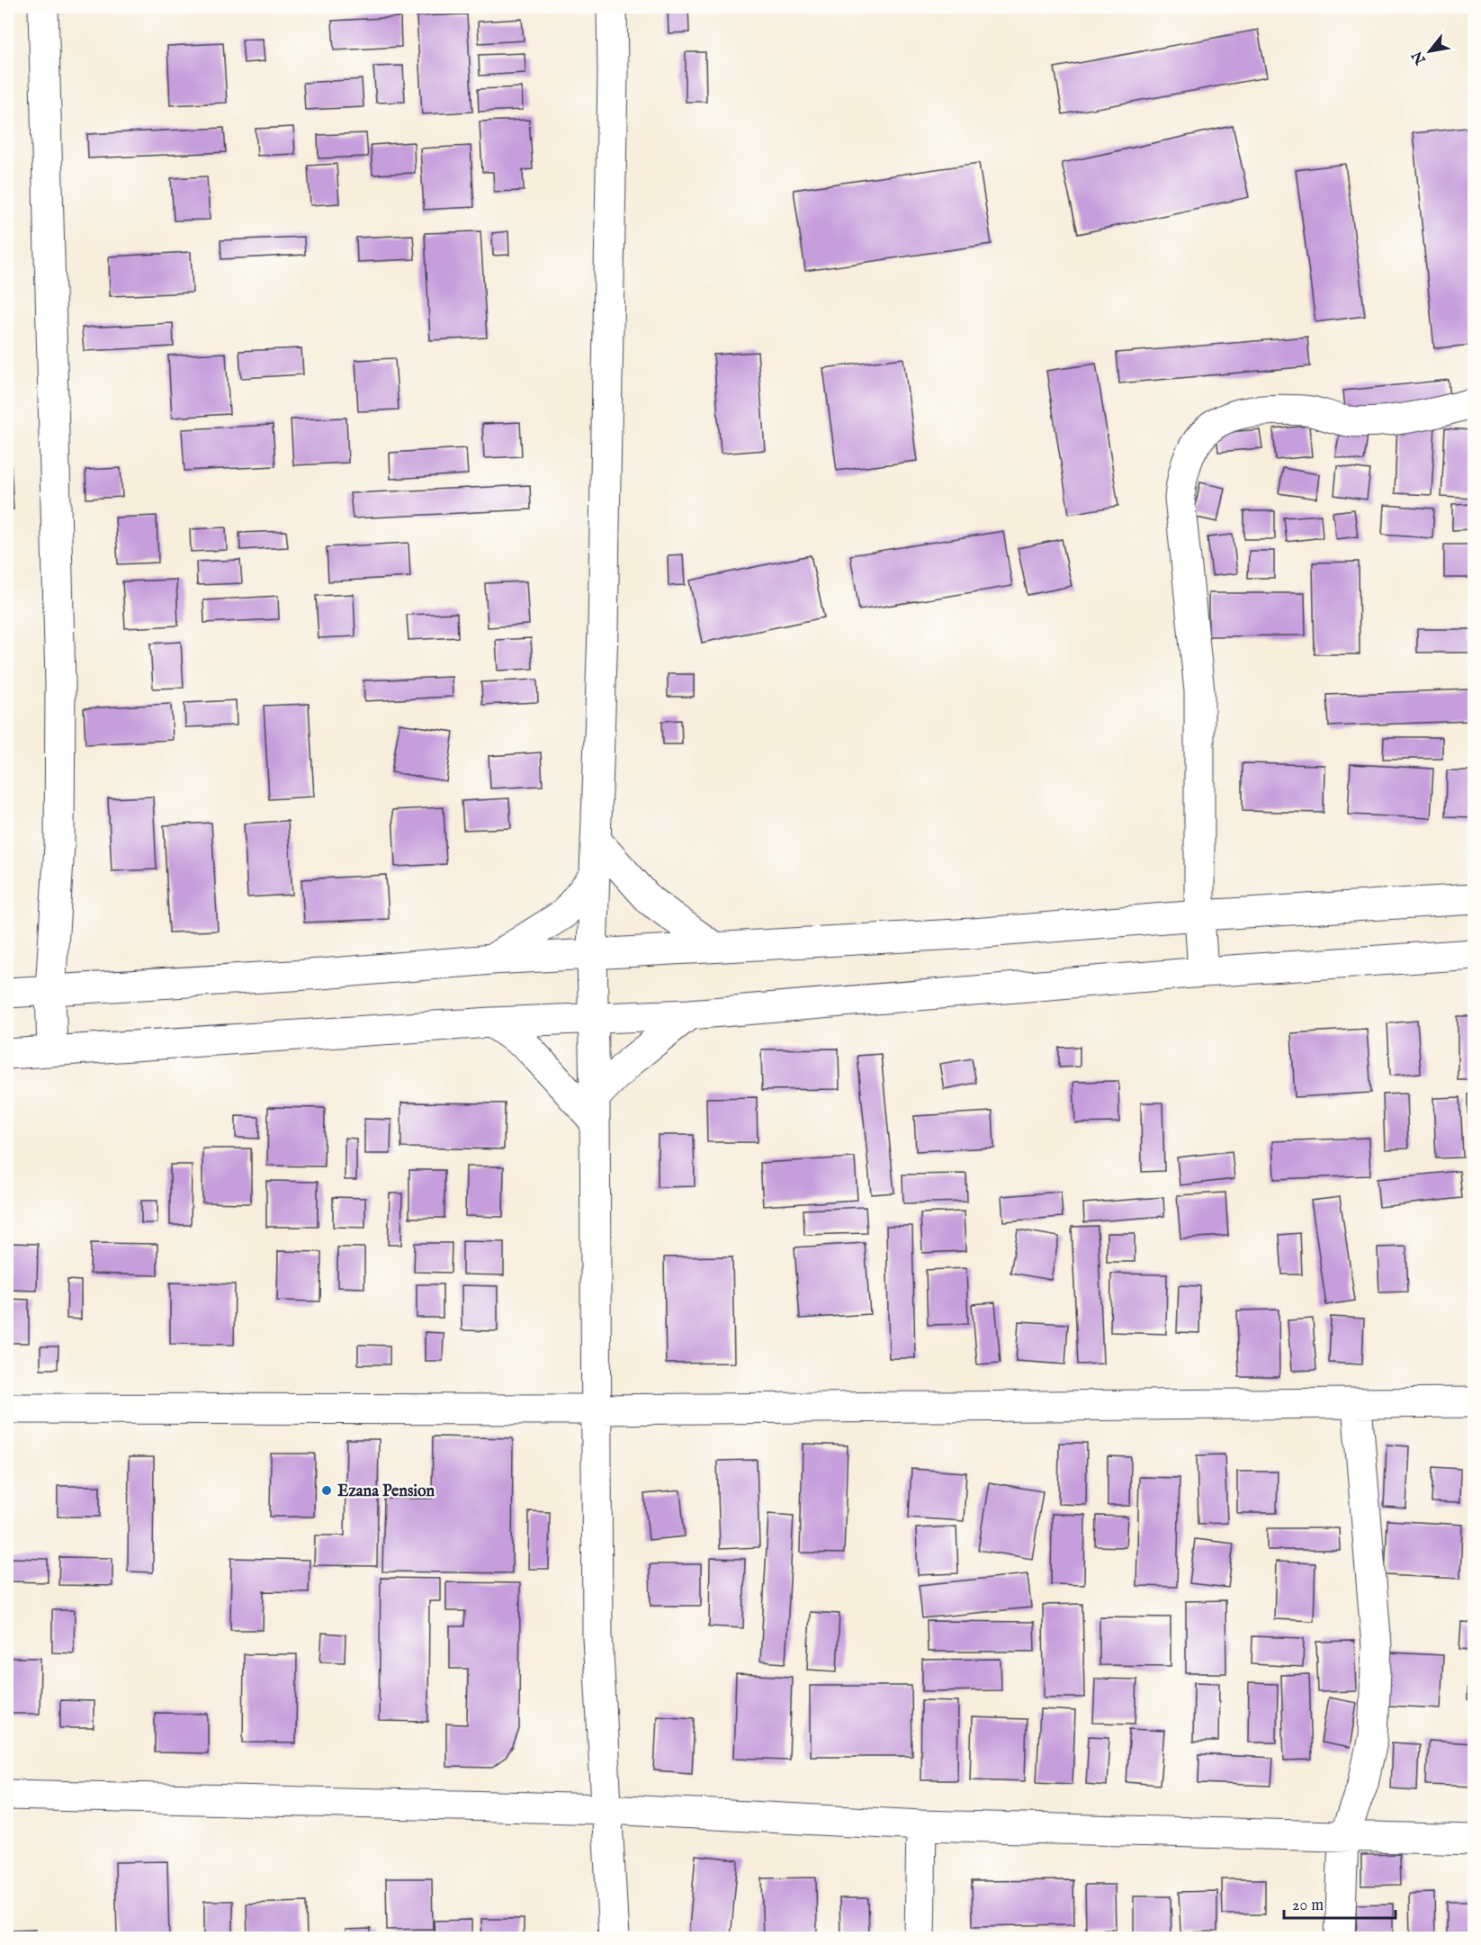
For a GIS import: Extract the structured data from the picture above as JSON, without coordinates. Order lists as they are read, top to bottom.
{
  "places": ["Ezana Pension"],
  "scale_bar": "20 m",
  "north": "bottom left"
}
